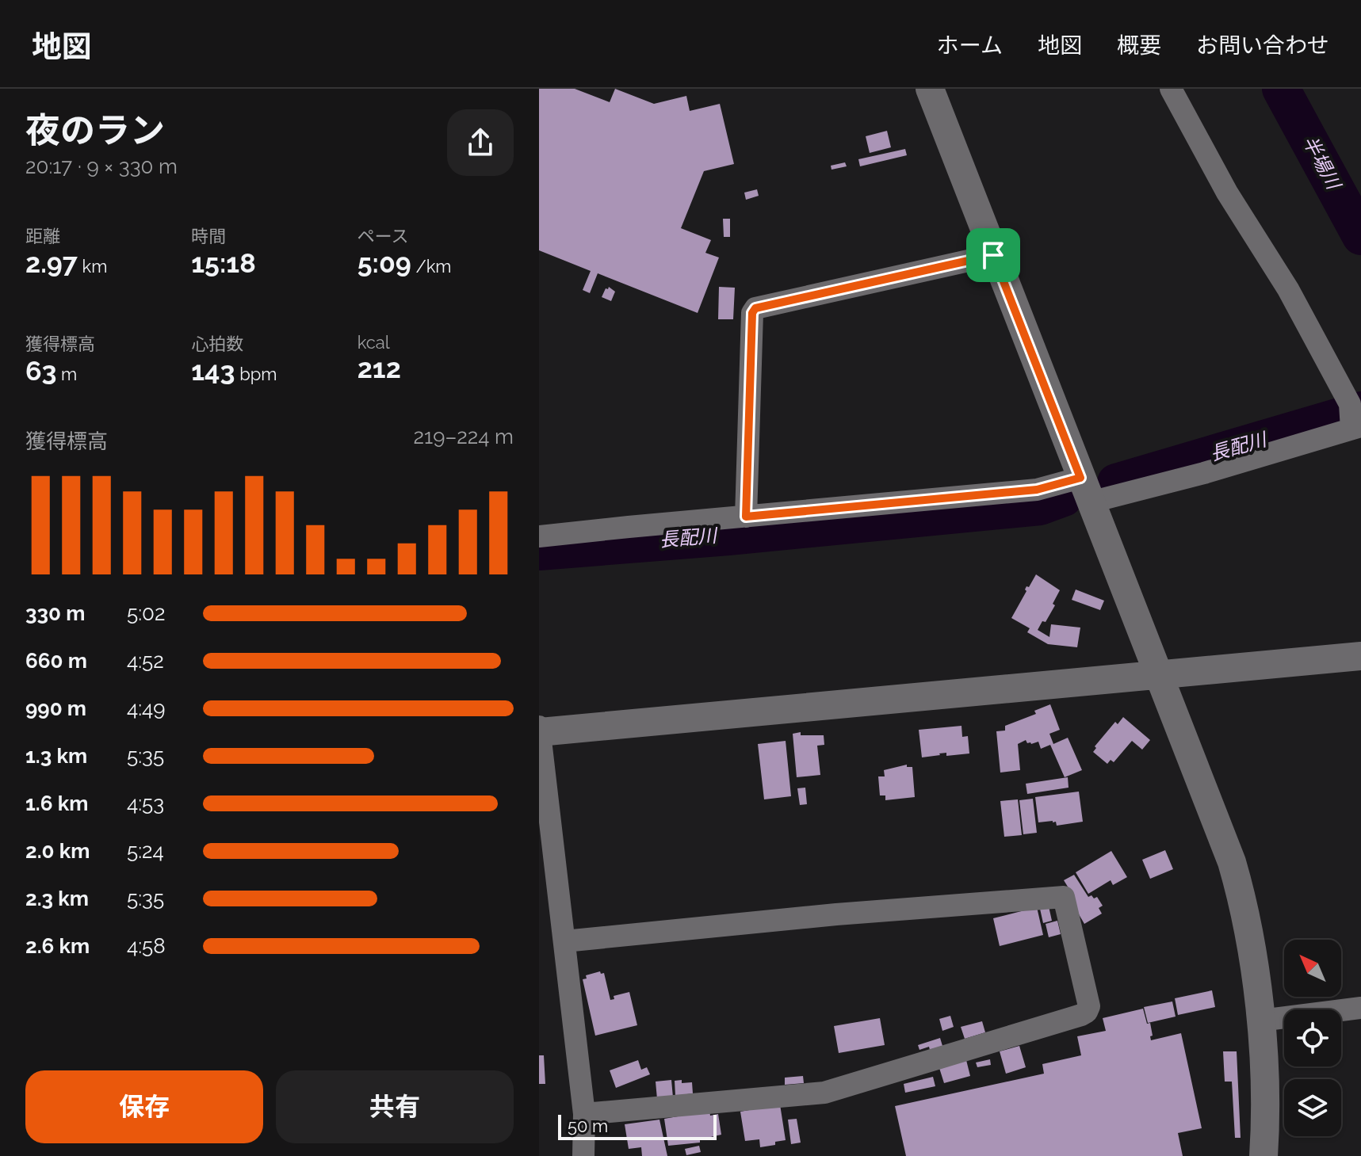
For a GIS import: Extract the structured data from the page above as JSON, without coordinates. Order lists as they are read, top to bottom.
{
  "water": ["半場川", "長配川"],
  "scale_bar": "50 m",
  "north": "top left",
  "page": {
    "header": "地図",
    "nav": [
      "ホーム",
      "地図",
      "概要",
      "お問い合わせ"
    ],
    "heading": ["夜のラン", "20:17 · 9 × 330 m"],
    "stats": [
      ["距離", "2.97 km"],
      ["時間", "15:18"],
      ["ペース", "5:09 /km"],
      ["獲得標高", "63 m"],
      ["心拍数", "143 bpm"],
      ["kcal", "212"]
    ],
    "chart": ["獲得標高", "219–224 m"],
    "list": [
      {
        "name": "330 m",
        "note": "5:02"
      },
      {
        "name": "660 m",
        "note": "4:52"
      },
      {
        "name": "990 m",
        "note": "4:49"
      },
      {
        "name": "1.3 km",
        "note": "5:35"
      },
      {
        "name": "1.6 km",
        "note": "4:53"
      },
      {
        "name": "2.0 km",
        "note": "5:24"
      },
      {
        "name": "2.3 km",
        "note": "5:35"
      },
      {
        "name": "2.6 km",
        "note": "4:58"
      }
    ],
    "buttons": ["保存", "共有"],
    "scale": "50 m"
  }
}
